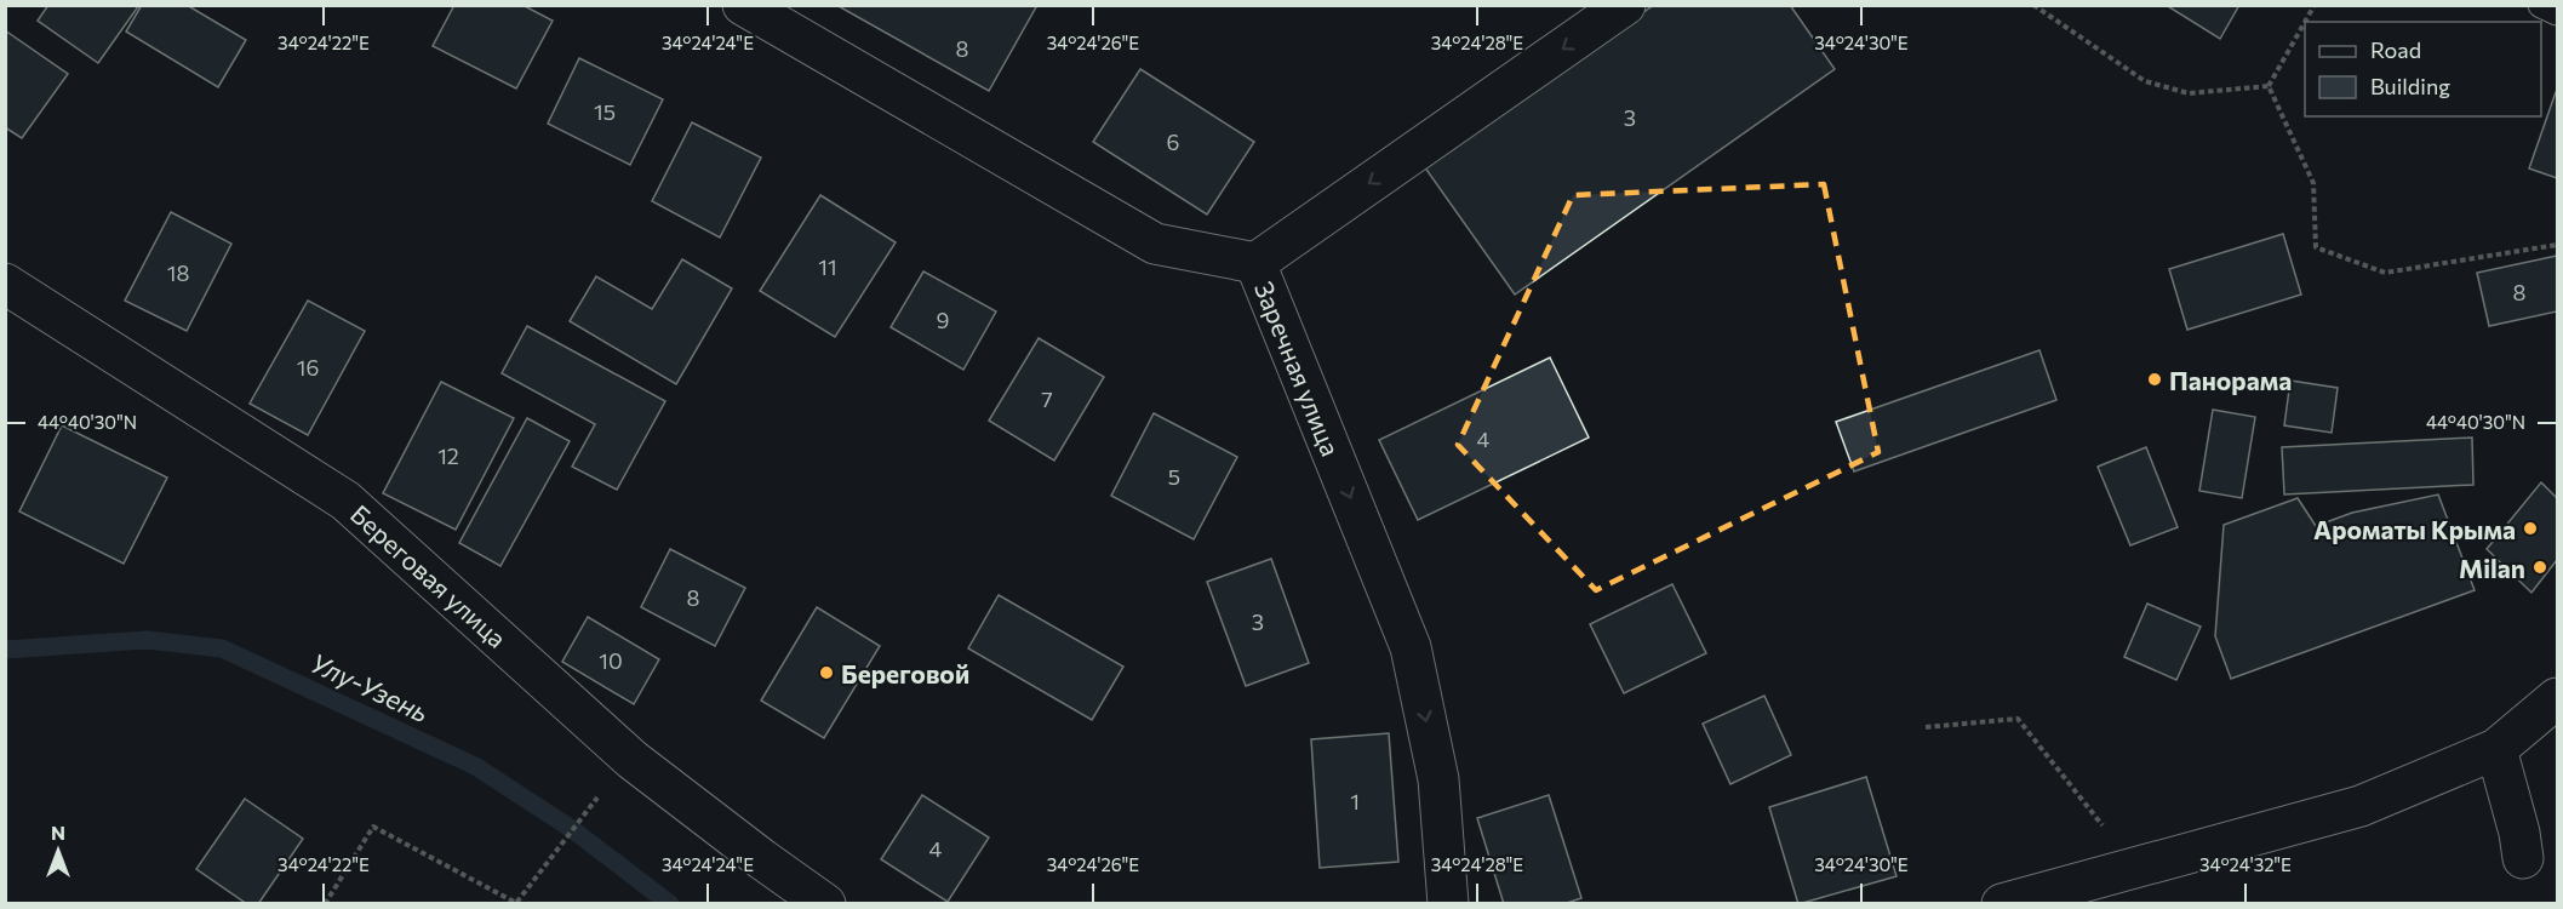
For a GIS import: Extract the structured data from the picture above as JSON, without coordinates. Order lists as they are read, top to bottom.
{
  "streets": {
    "street": ["Заречная улица", "Береговая улица"]
  },
  "one_way": ["Заречная улица"],
  "water": ["Улу-Узень"],
  "places": [
    "Панорама",
    "Ароматы Крыма",
    "Milan",
    "Береговой"
  ],
  "house_numbers": [
    "8",
    "15",
    "3",
    "6",
    "11",
    "18",
    "8",
    "9",
    "16",
    "7",
    "4",
    "12",
    "5",
    "8",
    "3",
    "10",
    "1",
    "4"
  ],
  "legend": ["Road", "Building"],
  "north": "top",
  "coordinates": [
    "34°24'22\"E",
    "34°24'24\"E",
    "34°24'26\"E",
    "34°24'28\"E",
    "34°24'30\"E",
    "44°40'30\"N",
    "34°24'32\"E"
  ]
}
